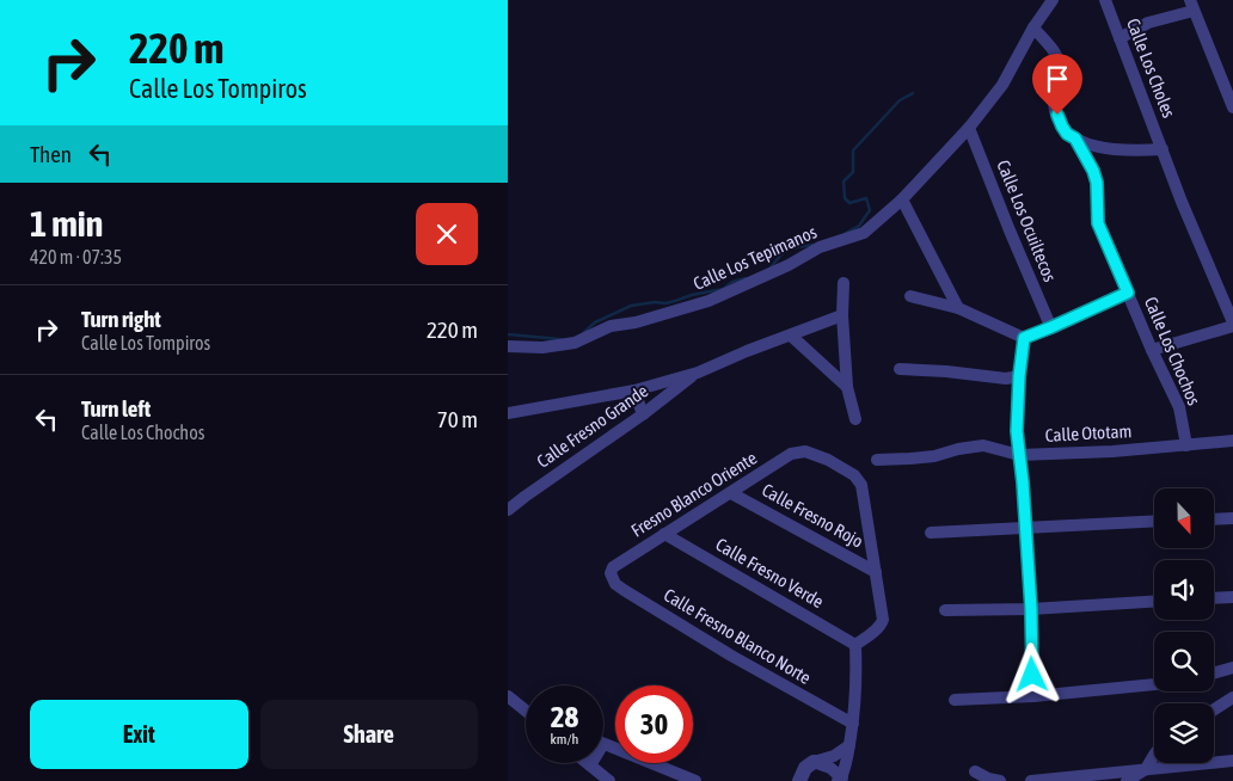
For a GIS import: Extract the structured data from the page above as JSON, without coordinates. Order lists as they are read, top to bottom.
{
  "streets": {
    "street": [
      "Calle Los Choles",
      "Calle Los Ocuiltecos",
      "Calle Los Tepimanos",
      "Calle Los Chochos",
      "Calle Fresno Grande",
      "Calle Ototam",
      "Fresno Blanco Oriente",
      "Calle Fresno Rojo",
      "Calle Fresno Verde",
      "Calle Fresno Blanco Norte"
    ]
  },
  "crossings": [
    ["Calle Los Ocuiltecos", "Calle Los Tepimanos"],
    ["Calle Los Chochos", "Calle Ototam"],
    ["Fresno Blanco Oriente", "Calle Fresno Rojo"],
    ["Fresno Blanco Oriente", "Calle Fresno Verde"],
    ["Fresno Blanco Oriente", "Calle Fresno Blanco Norte"]
  ],
  "north": "bottom",
  "page": {
    "turn": ["220 m", "Calle Los Tompiros"],
    "then": "Then",
    "heading": ["1 min", "420 m · 07:35"],
    "list": [
      {
        "name": "Turn right",
        "note": "Calle Los Tompiros",
        "value": "220 m"
      },
      {
        "name": "Turn left",
        "note": "Calle Los Chochos",
        "value": "70 m"
      }
    ],
    "speed": "28 km/h",
    "limit": "30",
    "buttons": ["Exit", "Share"]
  }
}
